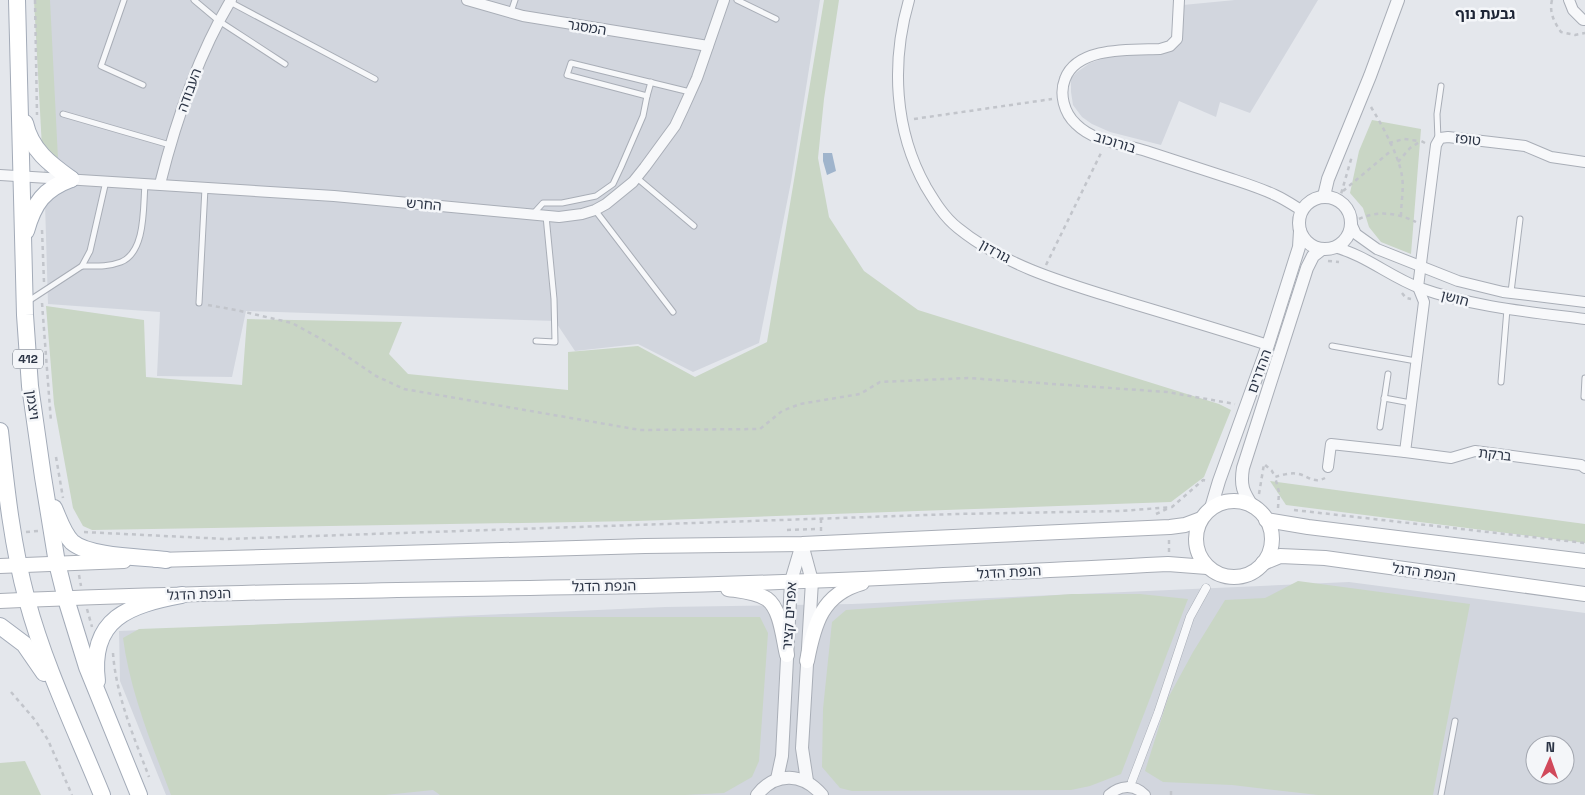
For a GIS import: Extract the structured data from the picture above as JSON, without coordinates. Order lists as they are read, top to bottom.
{
  "streets": {
    "main road": ["412", "ויצמן", "הנפת הדגל"],
    "street": [
      "המסגר",
      "העבודה",
      "טופז",
      "בורוכוב",
      "החרש",
      "גורדון",
      "חושן",
      "ההדרים",
      "ברקת",
      "אפרים קציר"
    ]
  },
  "crossings": [
    ["המסגר", "החרש"],
    ["העבודה", "החרש"],
    ["טופז", "חושן"],
    ["בורוכוב", "חושן"],
    ["בורוכוב", "ההדרים"],
    ["החרש", "ויצמן"],
    ["גורדון", "ההדרים"],
    ["חושן", "ההדרים"],
    ["ההדרים", "הנפת הדגל"],
    ["הנפת הדגל", "אפרים קציר"]
  ],
  "districts": ["גבעת נוף"],
  "north": "top"
}
